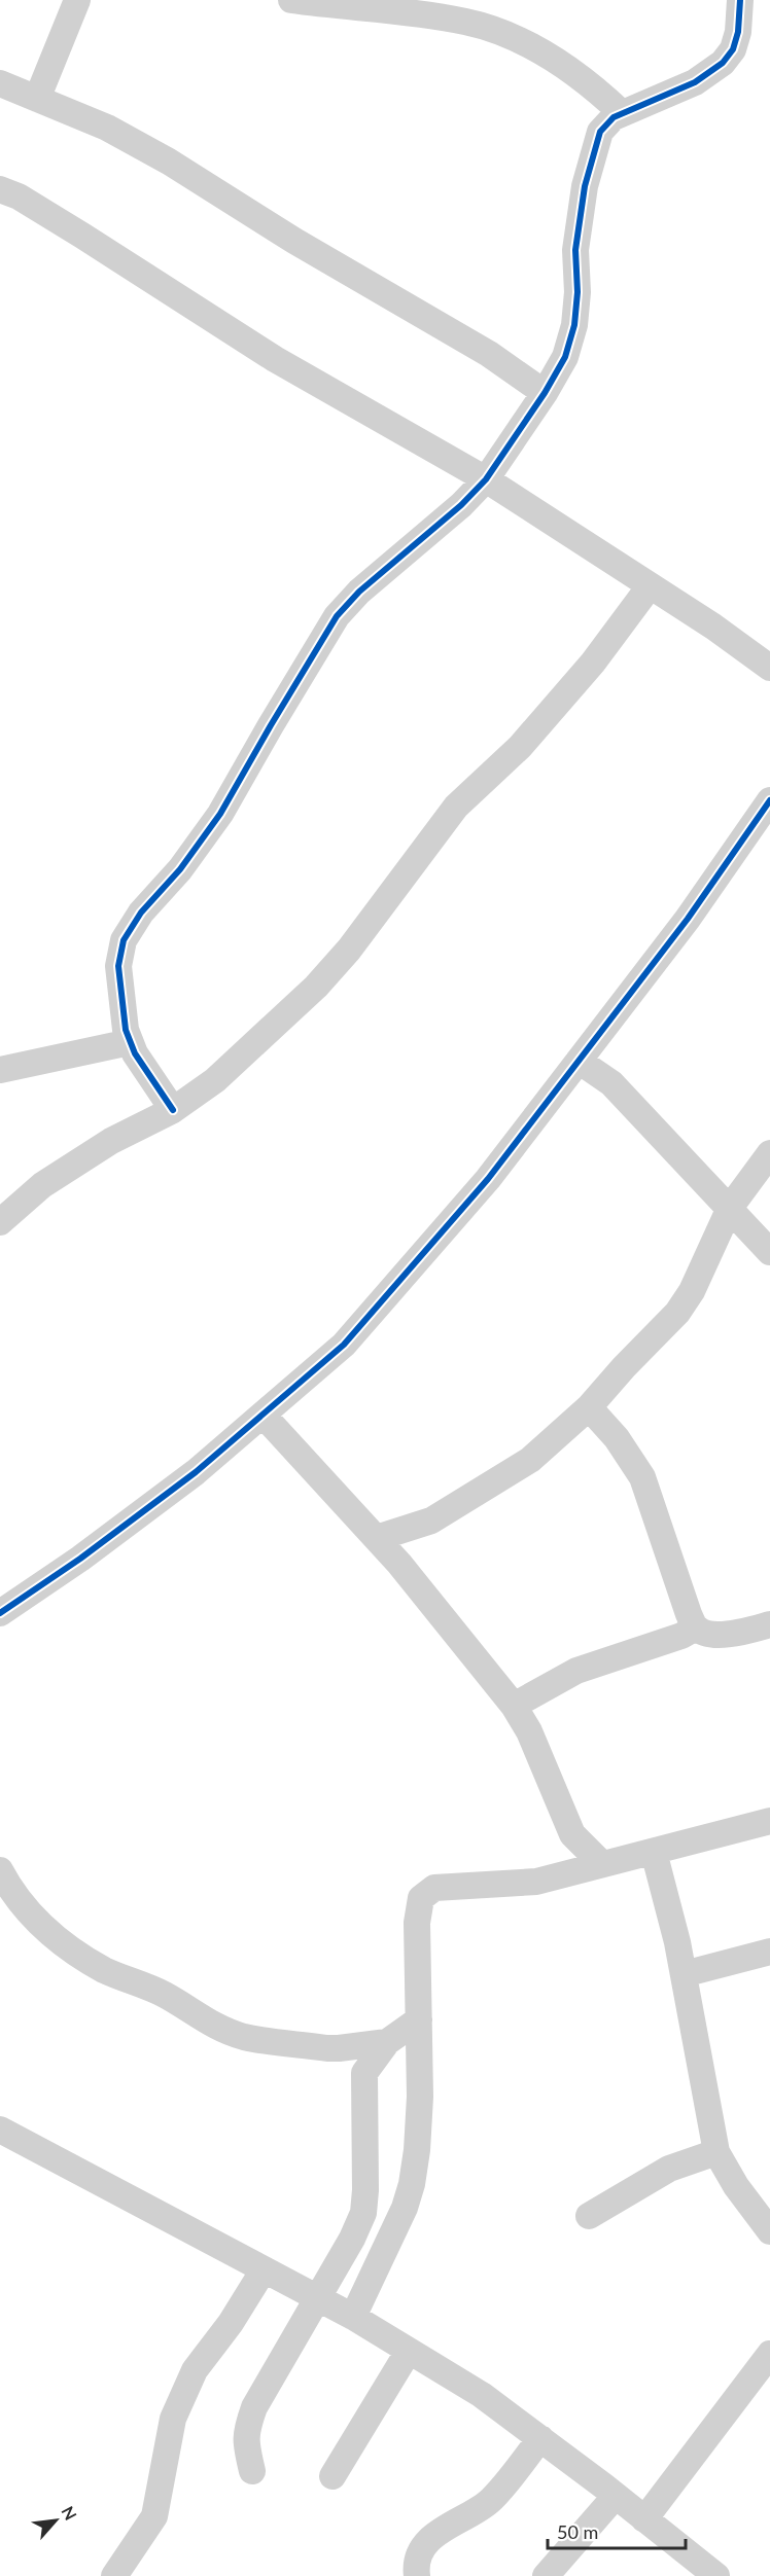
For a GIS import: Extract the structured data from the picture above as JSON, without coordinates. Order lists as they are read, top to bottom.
{
  "scale_bar": "50 m",
  "north": "top right"
}
